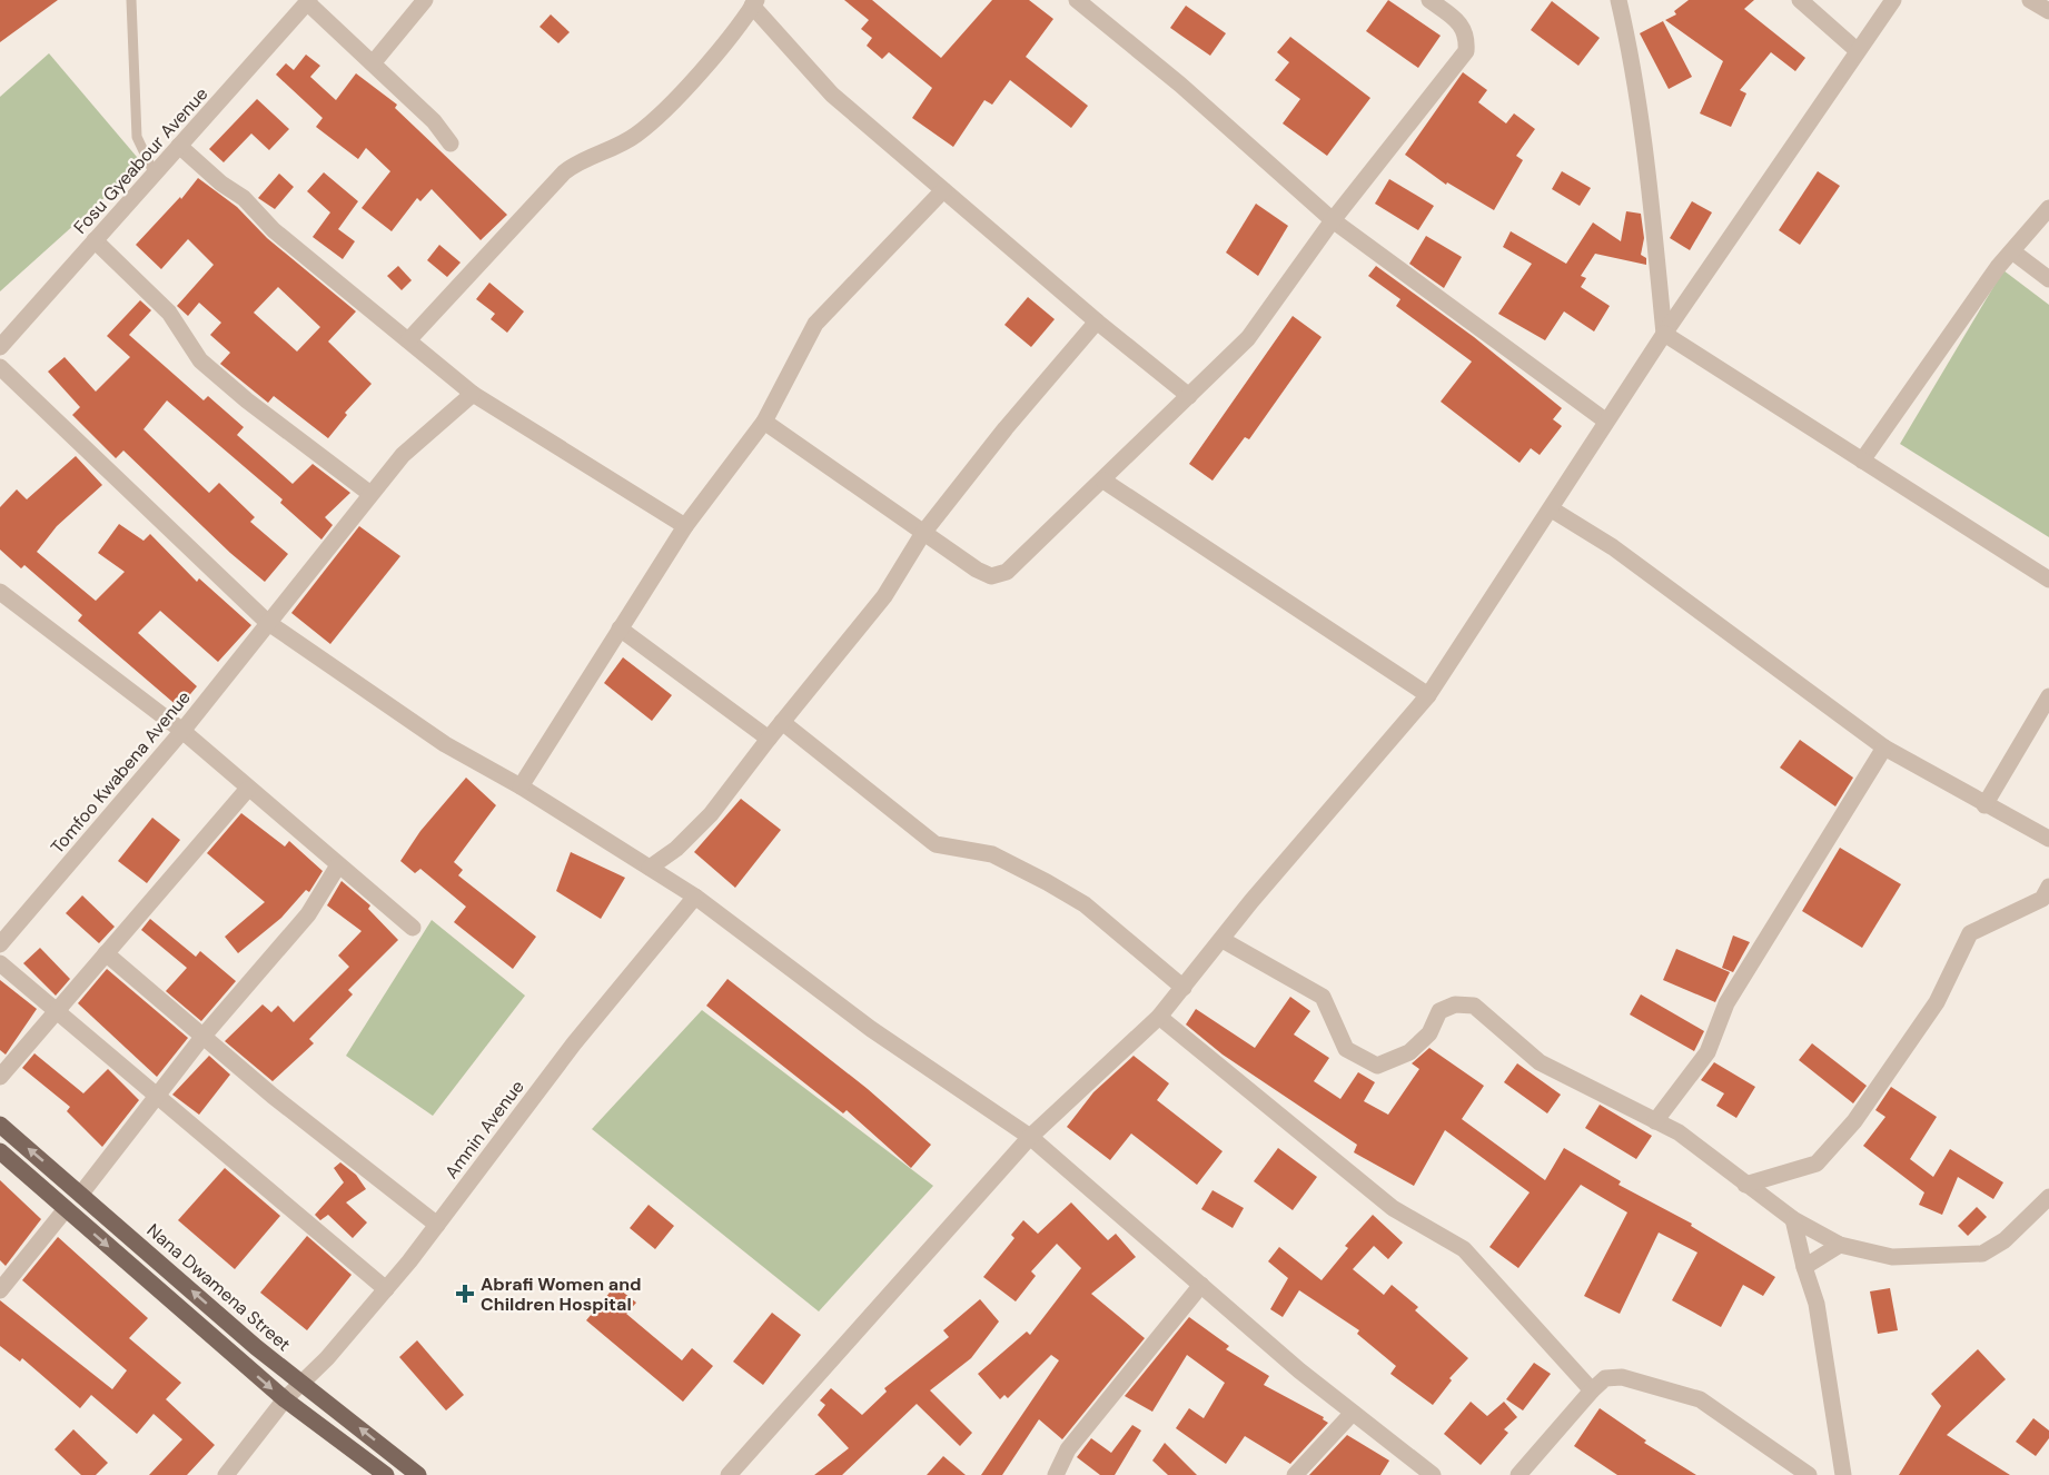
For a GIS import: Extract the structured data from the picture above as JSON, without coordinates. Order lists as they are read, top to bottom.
{
  "streets": {
    "main road": ["Nana Dwamena Street"],
    "street": ["Fosu Gyeabour Avenue", "Tomfoo Kwabena Avenue", "Amnin Avenue"]
  },
  "crossings": [
    ["Amnin Avenue", "Nana Dwamena Street"]
  ],
  "places": {
    "health": ["Abrafi Women and Children Hospital"]
  }
}
